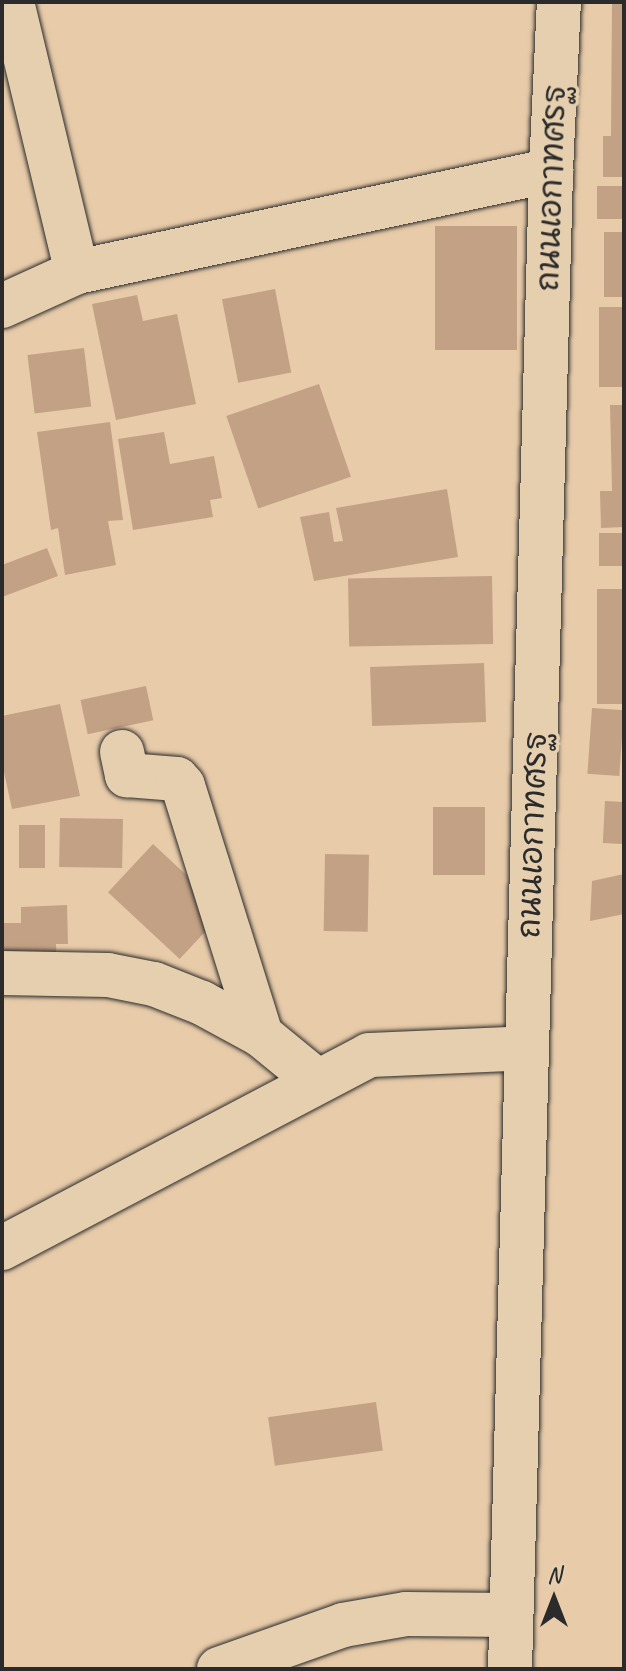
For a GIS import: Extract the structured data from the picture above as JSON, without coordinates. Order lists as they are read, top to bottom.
{
  "streets": {
    "street": ["ถนนเอกาทศรฐ"]
  },
  "north": "top"
}
